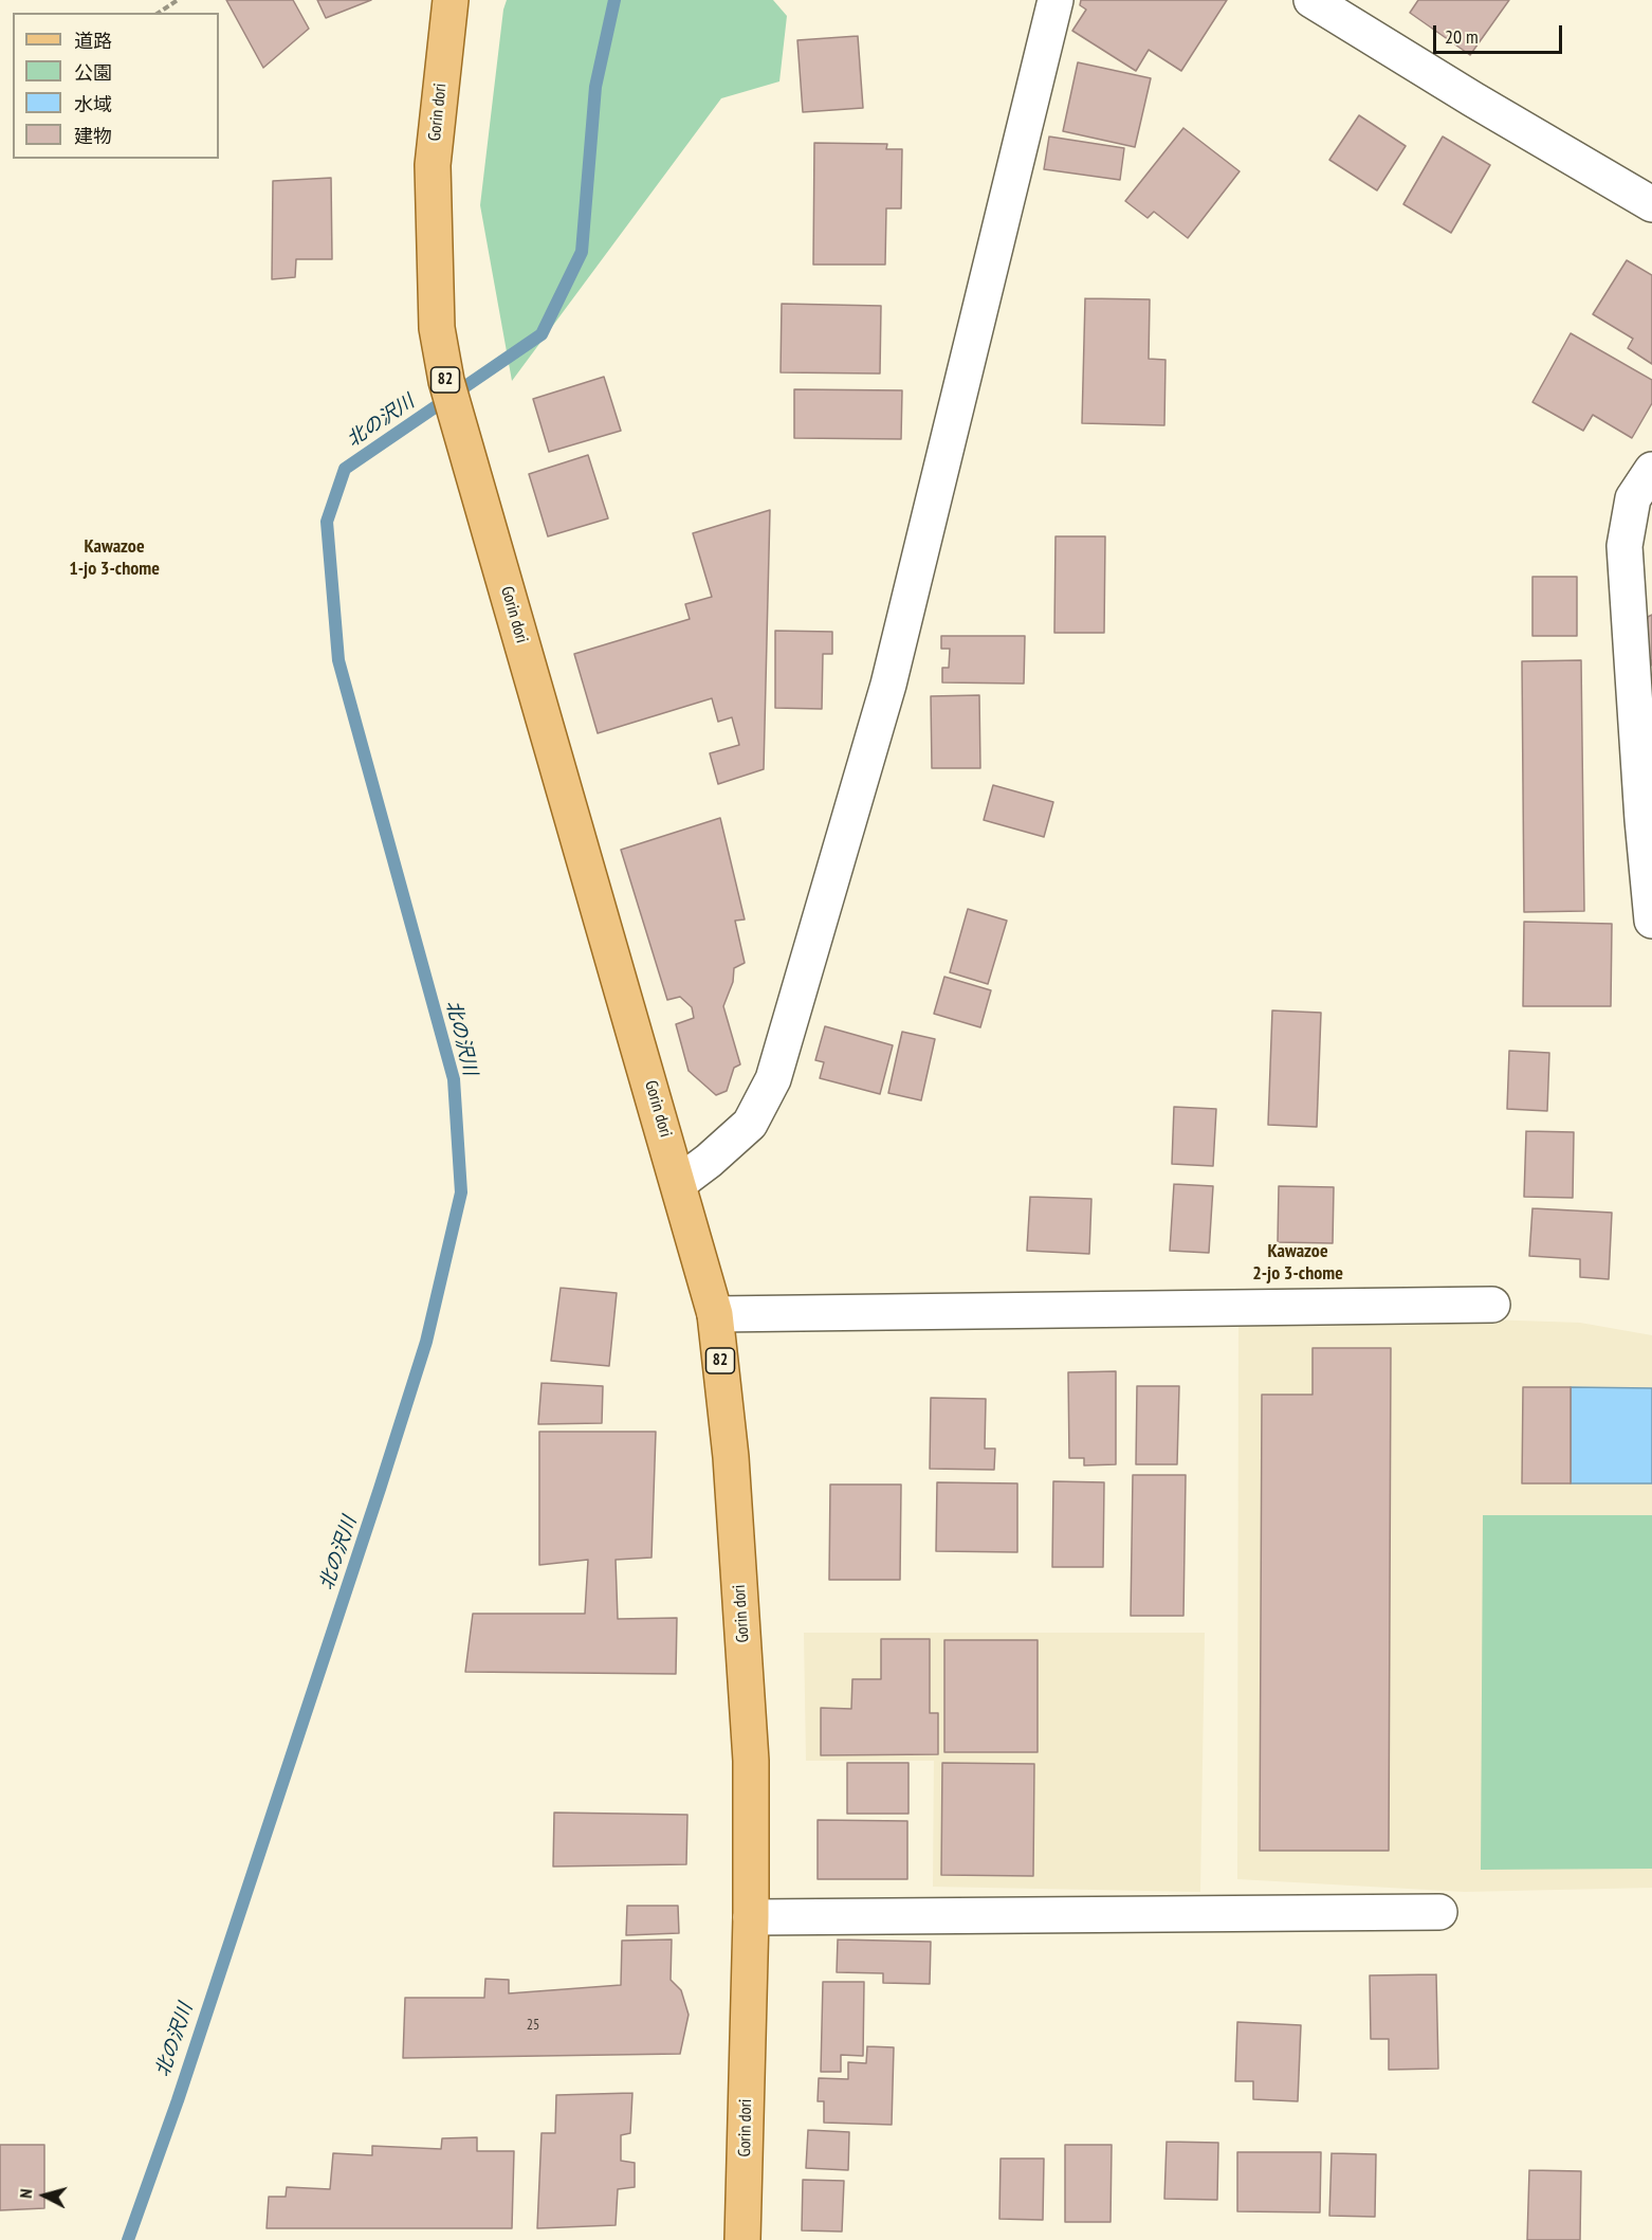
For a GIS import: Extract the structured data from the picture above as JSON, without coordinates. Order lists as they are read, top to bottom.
{
  "streets": {
    "main road": ["Gorin dori", "82"]
  },
  "districts": ["Kawazoe 1-jo 3-chome", "Kawazoe 2-jo 3-chome"],
  "water": ["北の沢川"],
  "house_numbers": ["25"],
  "legend": [
    "道路",
    "公園",
    "水域",
    "建物"
  ],
  "scale_bar": "20 m",
  "north": "left"
}
